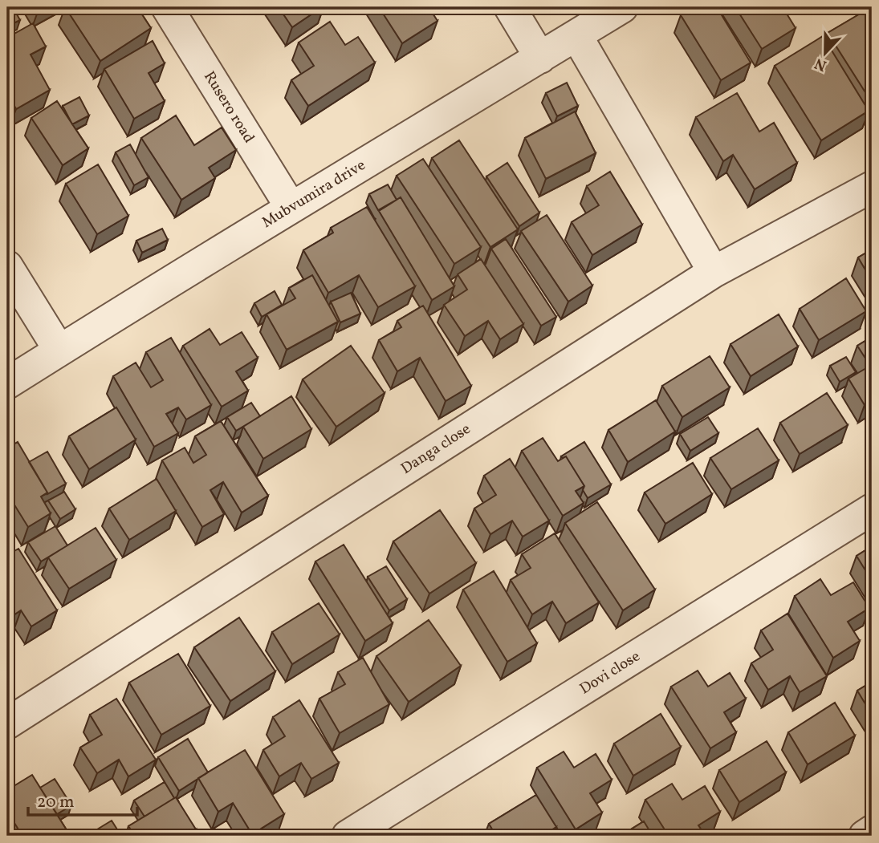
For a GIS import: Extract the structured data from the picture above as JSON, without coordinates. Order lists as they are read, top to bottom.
{
  "streets": {
    "street": [
      "Rusero road",
      "Mubvumira drive",
      "Danga close",
      "Dovi close"
    ]
  },
  "crossings": [
    ["Rusero road", "Mubvumira drive"]
  ],
  "scale_bar": "20 m",
  "north": "bottom"
}
